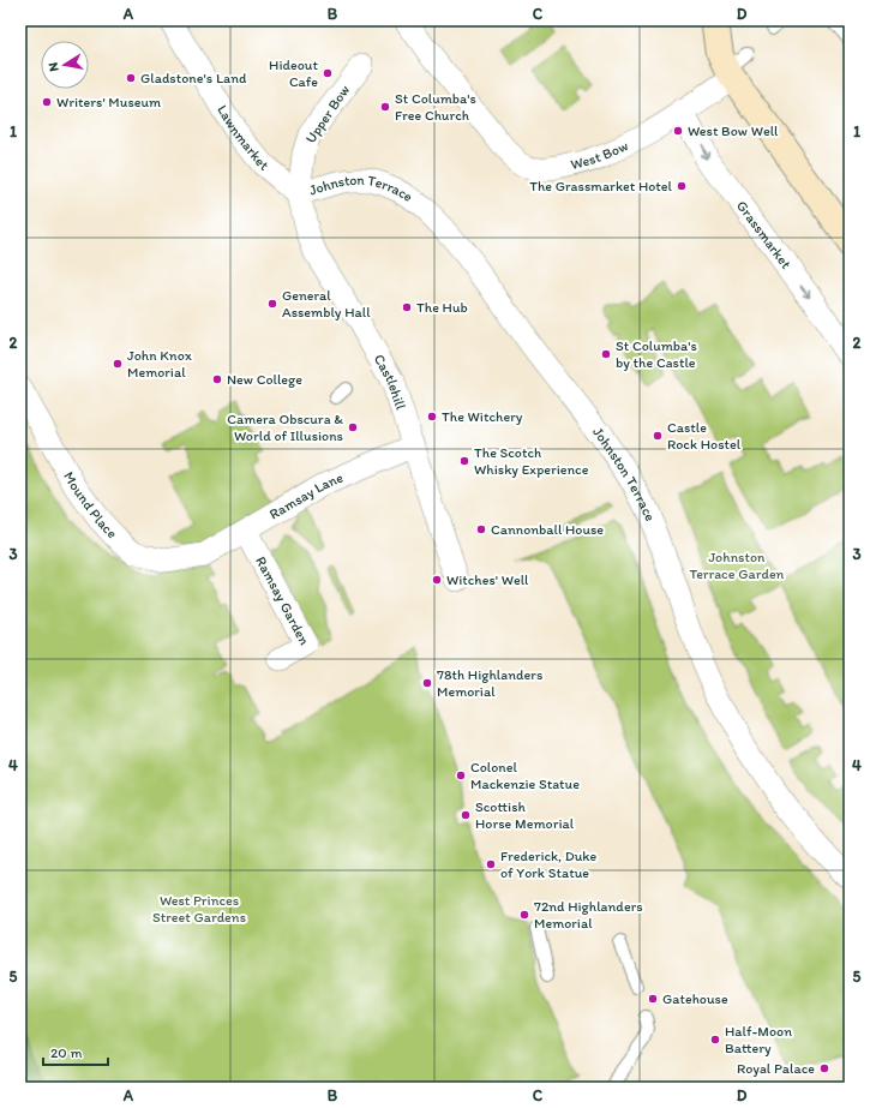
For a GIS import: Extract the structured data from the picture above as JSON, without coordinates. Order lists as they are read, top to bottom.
{
  "streets": {
    "street": [
      "Upper Bow",
      "Lawnmarket",
      "West Bow",
      "Johnston Terrace",
      "Grassmarket",
      "Castlehill",
      "Ramsay Lane",
      "Mound Place",
      "Ramsay Garden"
    ]
  },
  "crossings": [
    ["Upper Bow", "Lawnmarket"],
    ["Upper Bow", "Johnston Terrace"],
    ["Upper Bow", "Castlehill"],
    ["Lawnmarket", "Johnston Terrace"],
    ["Lawnmarket", "Castlehill"],
    ["West Bow", "Grassmarket"],
    ["Johnston Terrace", "Castlehill"],
    ["Castlehill", "Ramsay Lane"],
    ["Ramsay Lane", "Mound Place"],
    ["Ramsay Lane", "Ramsay Garden"]
  ],
  "parks": ["Johnston Terrace Garden", "West Princes Street Gardens"],
  "places": [
    "Hideout Cafe",
    "Gladstone's Land",
    "Writers' Museum",
    "St Columba's Free Church",
    "West Bow Well",
    "The Grassmarket Hotel",
    "General Assembly Hall",
    "The Hub",
    "St Columba's by the Castle",
    "John Knox Memorial",
    "New College",
    "The Witchery",
    "Camera Obscura & World of Illusions",
    "Castle Rock Hostel",
    "The Scotch Whisky Experience",
    "Cannonball House",
    "Witches' Well",
    "78th Highlanders Memorial",
    "Colonel Mackenzie Statue",
    "Scottish Horse Memorial",
    "Frederick, Duke of York Statue",
    "72nd Highlanders Memorial",
    "Gatehouse",
    "Half-Moon Battery",
    "Royal Palace"
  ],
  "scale_bar": "20 m",
  "north": "left",
  "grid": {
    "columns": [
      "A",
      "B",
      "C",
      "D"
    ],
    "rows": [
      "1",
      "2",
      "3",
      "4",
      "5"
    ]
  }
}
